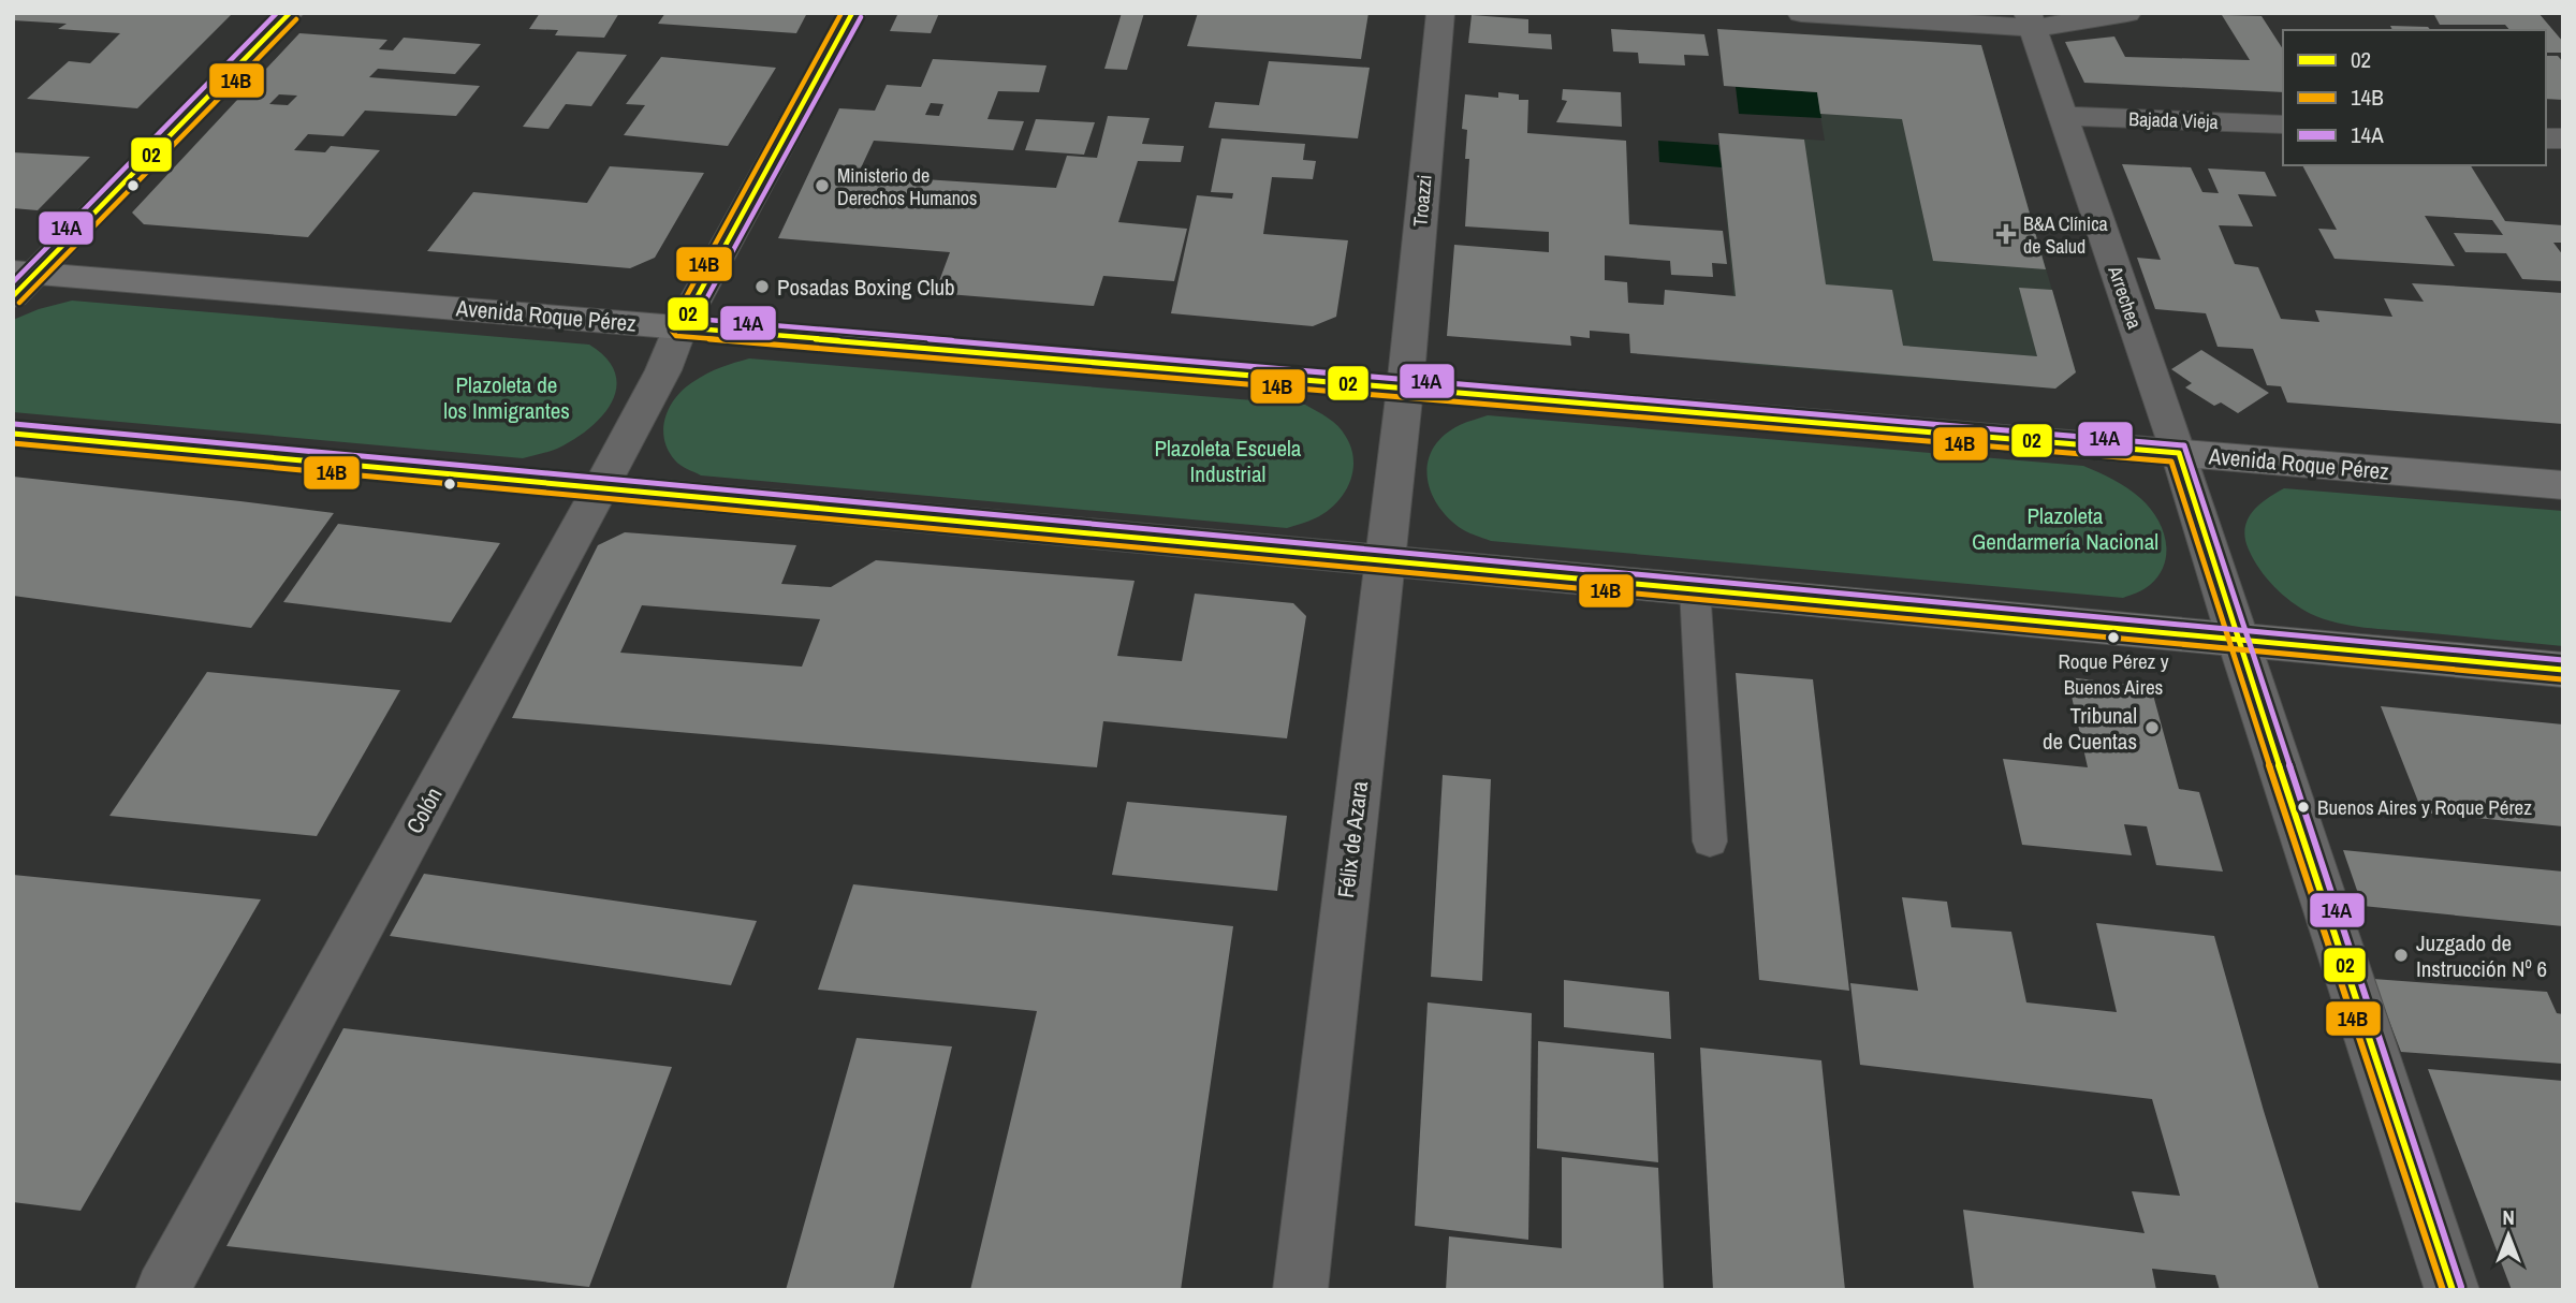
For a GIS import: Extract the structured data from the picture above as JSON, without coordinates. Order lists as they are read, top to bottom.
{
  "streets": {
    "main road": ["Avenida Roque Pérez"],
    "street": [
      "Bajada Vieja",
      "Troazzi",
      "Arrechea",
      "Colón",
      "Félix de Azara"
    ]
  },
  "crossings": [
    ["Bajada Vieja", "Arrechea"],
    ["Troazzi", "Avenida Roque Pérez"],
    ["Troazzi", "Félix de Azara"],
    ["Arrechea", "Avenida Roque Pérez"],
    ["Avenida Roque Pérez", "Colón"],
    ["Avenida Roque Pérez", "Félix de Azara"]
  ],
  "parks": ["Plazoleta de los Inmigrantes", "Plazoleta Escuela Industrial", "Plazoleta Gendarmería Nacional"],
  "places": {
    "other": [
      "Ministerio de Derechos Humanos",
      "Posadas Boxing Club",
      "Roque Pérez y Buenos Aires",
      "Tribunal de Cuentas",
      "Buenos Aires y Roque Pérez",
      "Juzgado de Instrucción Nº 6"
    ],
    "health": ["B&A Clínica de Salud"]
  },
  "lines": ["transit line 02", "transit line 14B", "transit line 14A"],
  "legend": ["02", "14B", "14A"],
  "north": "top"
}
